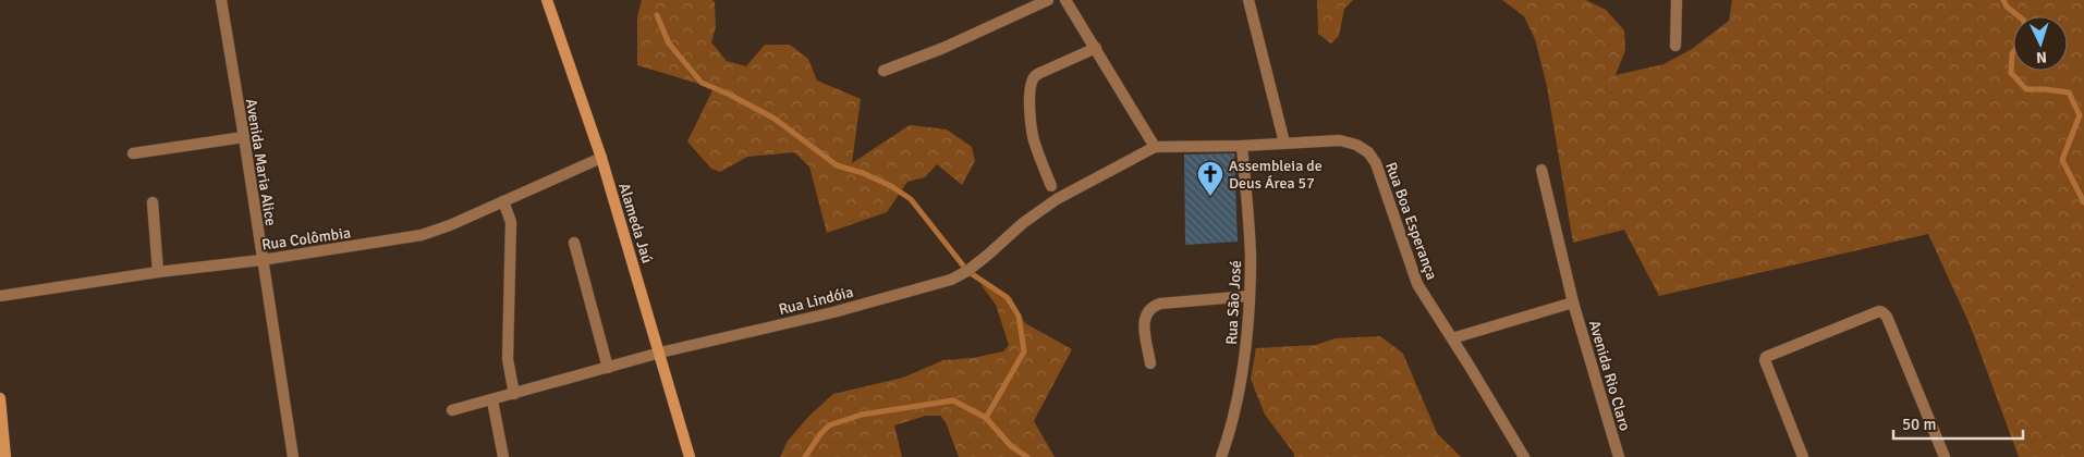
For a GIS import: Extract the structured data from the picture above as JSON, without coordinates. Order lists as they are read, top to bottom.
{
  "streets": {
    "main road": ["Alameda Jaú"],
    "street": [
      "Avenida Maria Alice",
      "Rua Boa Esperança",
      "Rua Colômbia",
      "Rua Lindóia",
      "Rua São José",
      "Avenida Rio Claro"
    ]
  },
  "crossings": [
    ["Avenida Maria Alice", "Rua Colômbia"],
    ["Rua Boa Esperança", "Rua Lindóia"],
    ["Rua Boa Esperança", "Rua São José"],
    ["Alameda Jaú", "Rua Colômbia"],
    ["Alameda Jaú", "Rua Lindóia"]
  ],
  "places": {
    "church": ["Assembleia de Deus Área 57"]
  },
  "scale_bar": "50 m",
  "north": "bottom"
}
